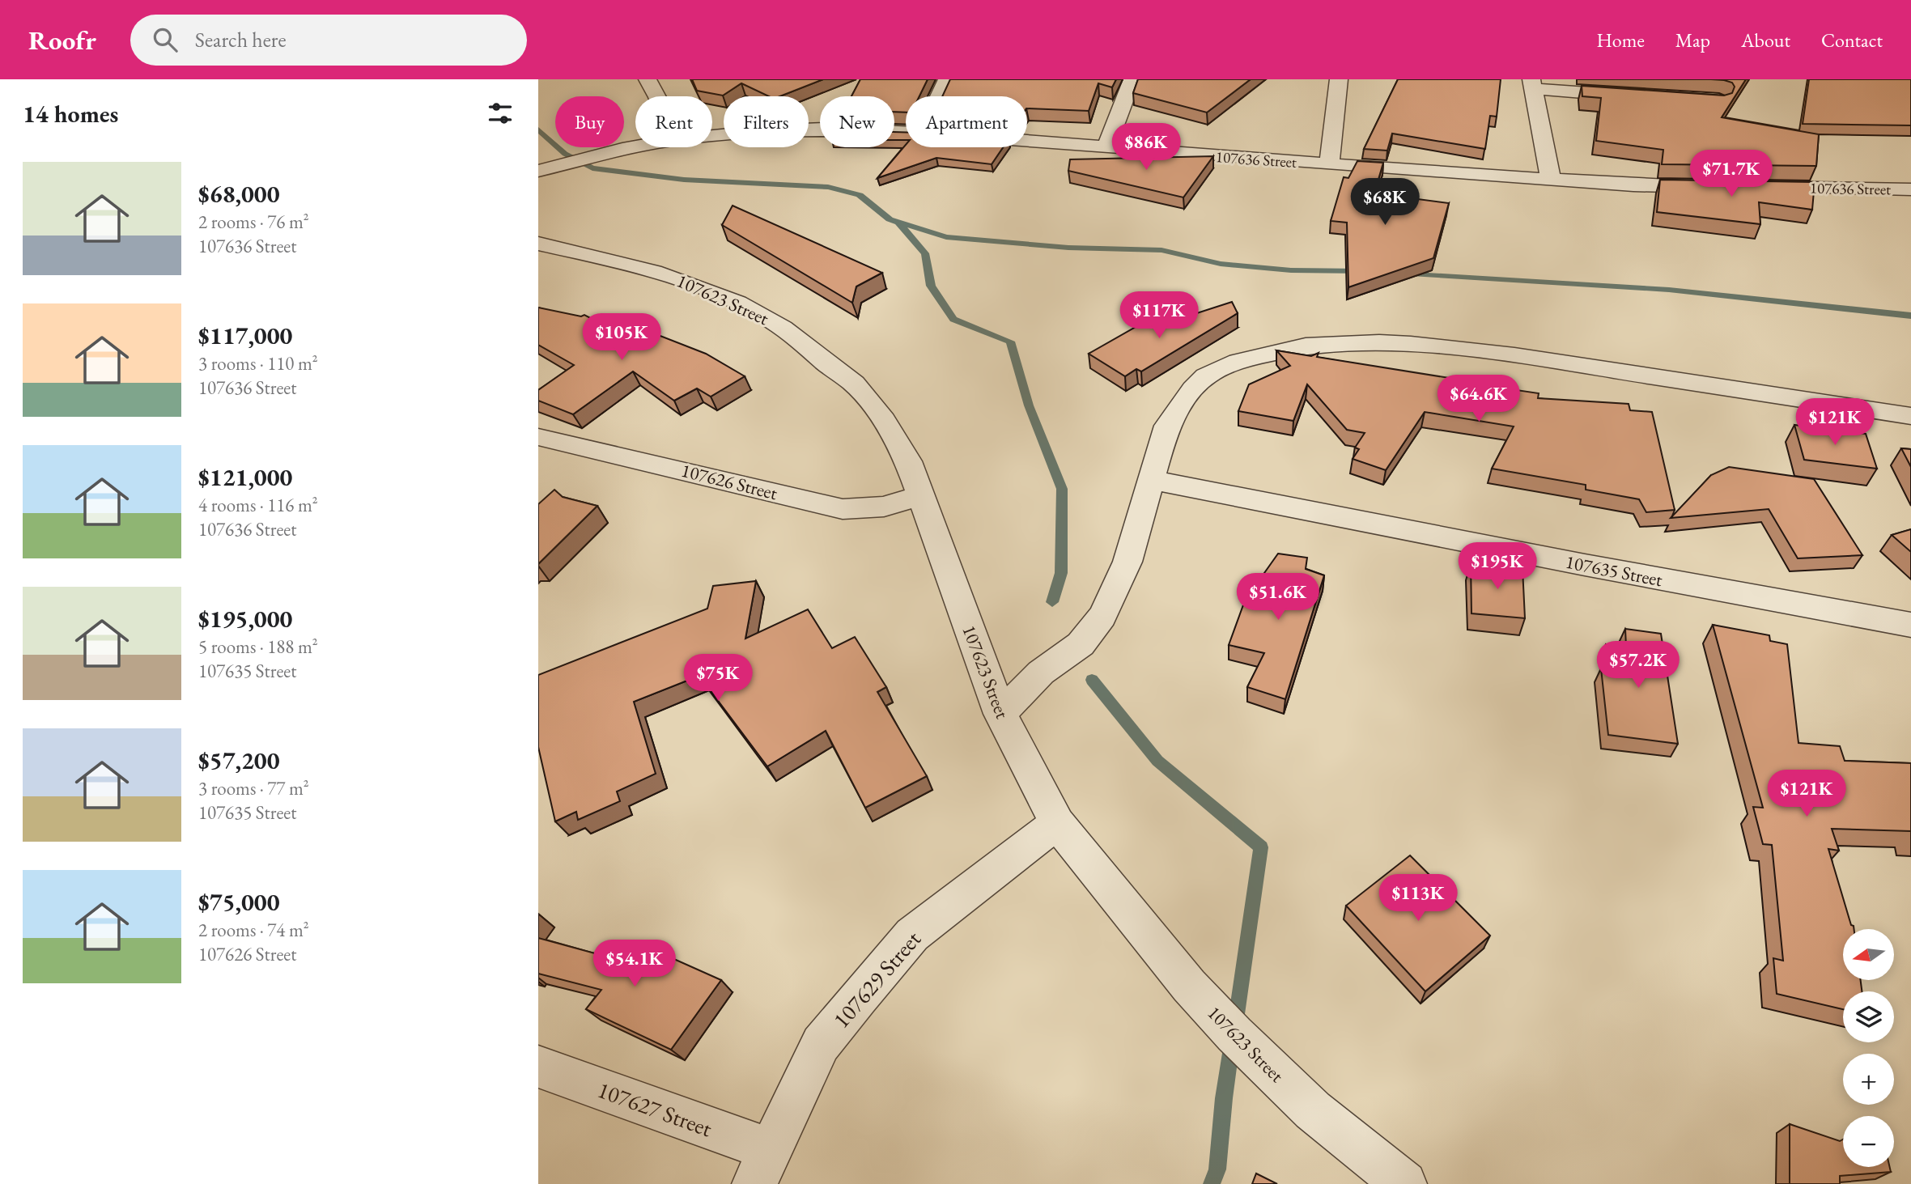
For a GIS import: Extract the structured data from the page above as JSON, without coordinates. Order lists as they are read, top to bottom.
{
  "streets": {
    "street": [
      "107636 Street",
      "107623 Street",
      "107626 Street",
      "107635 Street",
      "107629 Street",
      "107627 Street"
    ]
  },
  "crossings": [
    ["107623 Street", "107626 Street"],
    ["107623 Street", "107629 Street"],
    ["107629 Street", "107627 Street"]
  ],
  "north": "left",
  "page": {
    "header": "Roofr",
    "search": "Search here",
    "nav": [
      "Home",
      "Map",
      "About",
      "Contact"
    ],
    "heading": "14 homes",
    "chip": [
      "Buy",
      "Rent",
      "Filters",
      "New",
      "Apartment"
    ],
    "price": [
      "$86K",
      "$71.7K",
      "$68K",
      "$117K",
      "$105K",
      "$64.6K",
      "$121K",
      "$195K",
      "$51.6K",
      "$57.2K",
      "$75K",
      "$121K",
      "$113K",
      "$54.1K"
    ],
    "list": [
      {
        "name": "$68,000",
        "note": "2 rooms · 76 m² · 107636 Street"
      },
      {
        "name": "$117,000",
        "note": "3 rooms · 110 m² · 107636 Street"
      },
      {
        "name": "$121,000",
        "note": "4 rooms · 116 m² · 107636 Street"
      },
      {
        "name": "$195,000",
        "note": "5 rooms · 188 m² · 107635 Street"
      },
      {
        "name": "$57,200",
        "note": "3 rooms · 77 m² · 107635 Street"
      },
      {
        "name": "$75,000",
        "note": "2 rooms · 74 m² · 107626 Street"
      }
    ],
    "map_buttons": ["+", "−"]
  }
}
